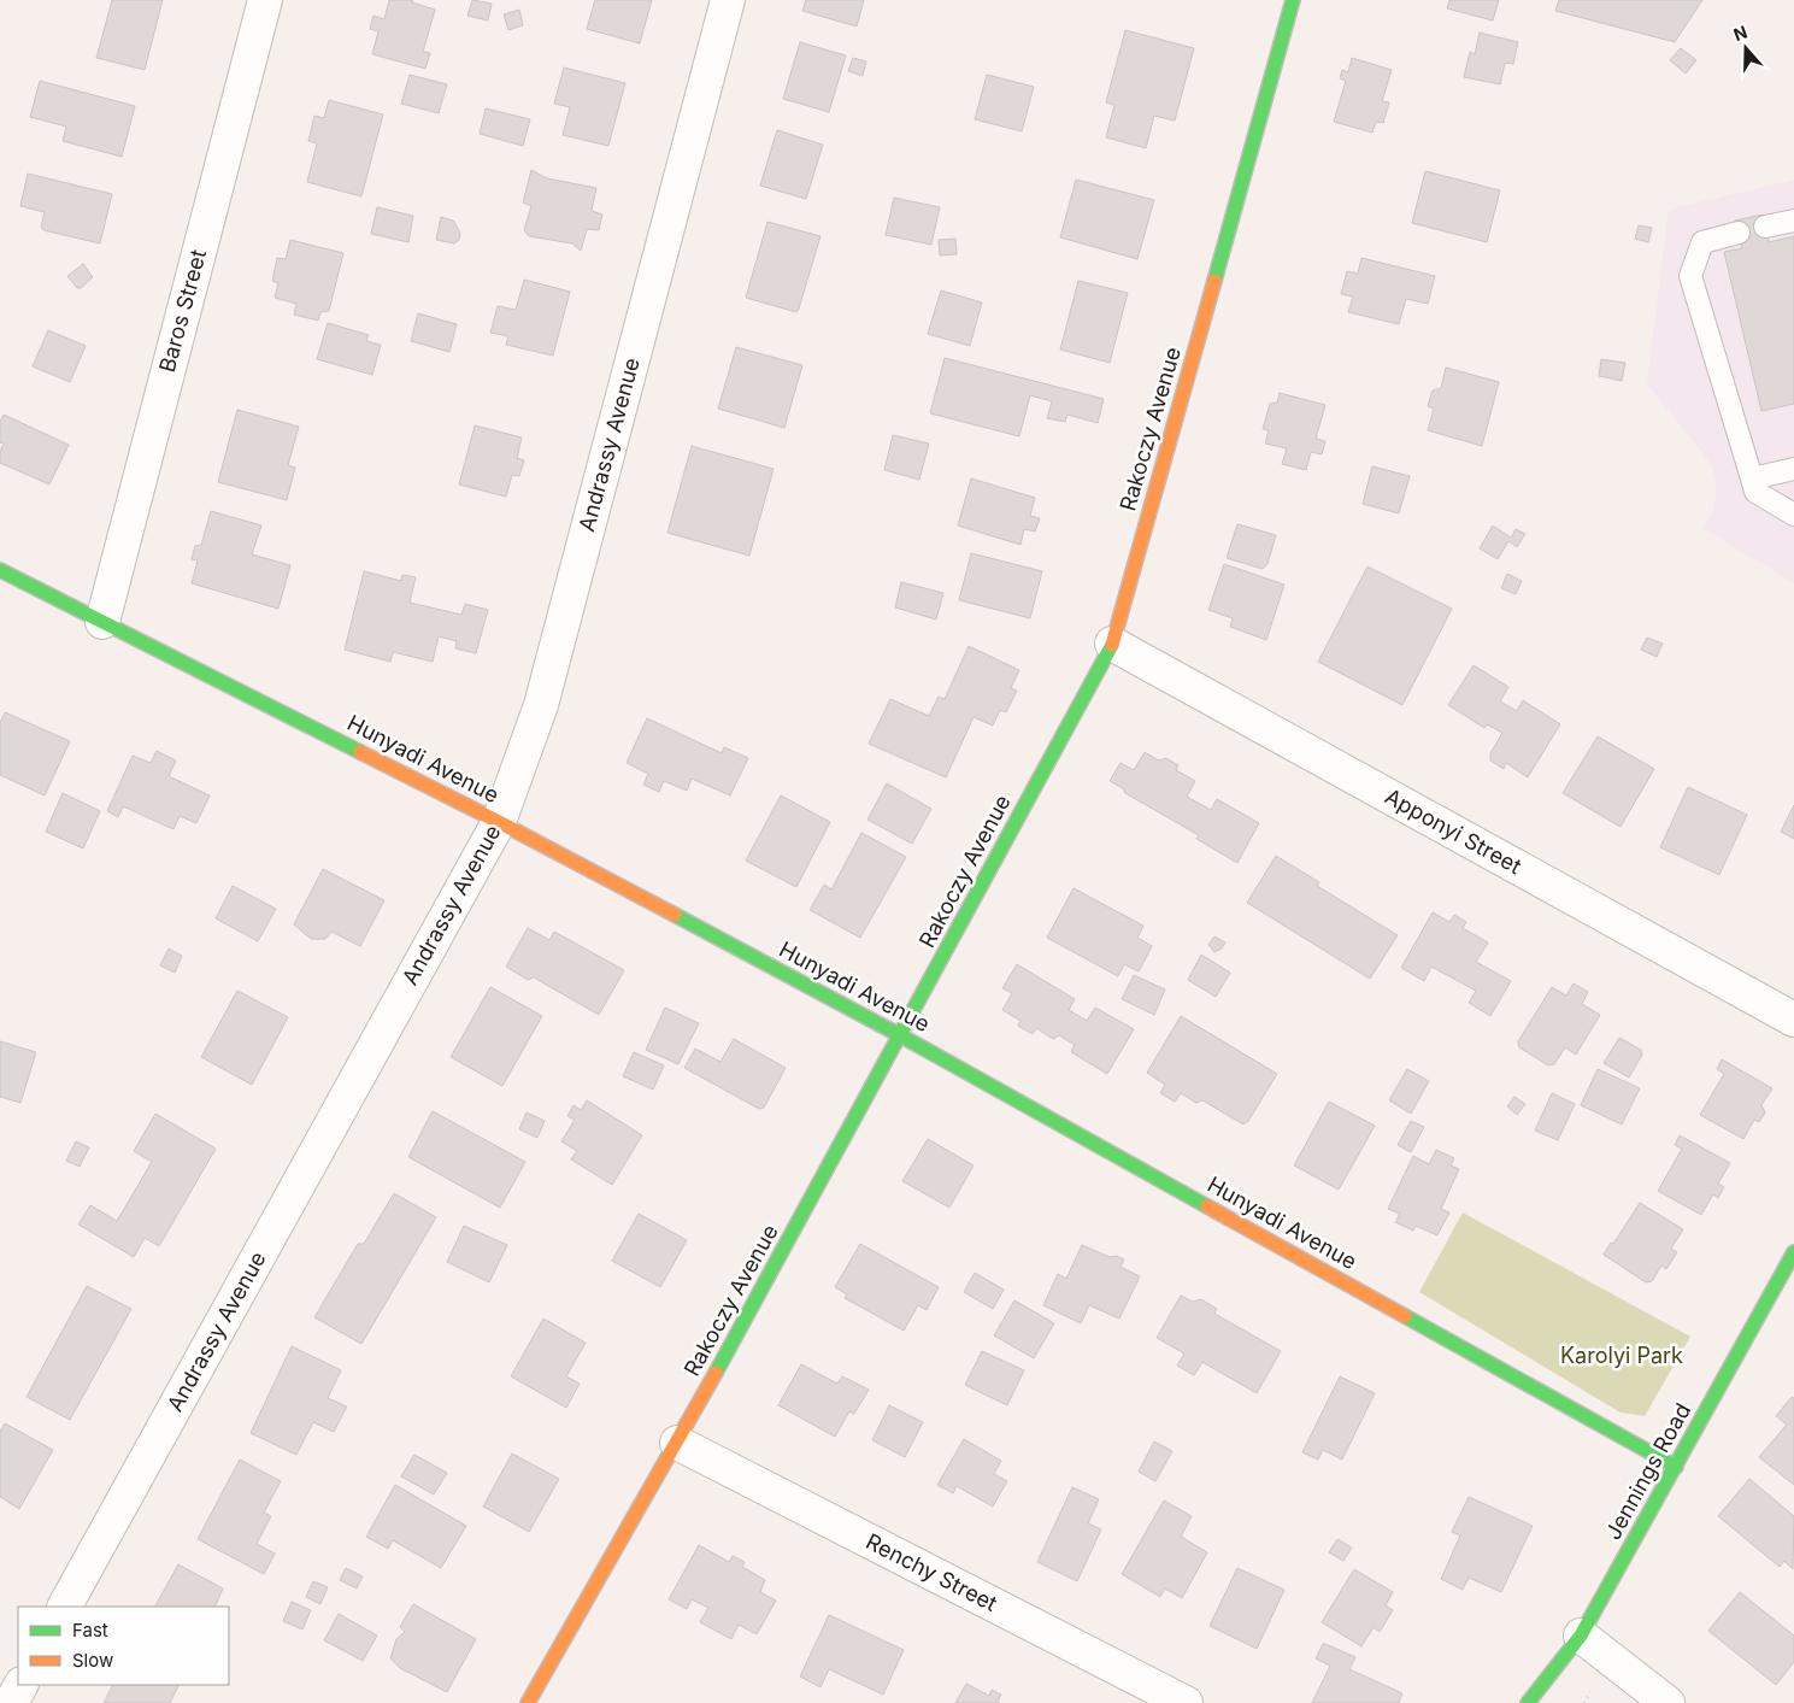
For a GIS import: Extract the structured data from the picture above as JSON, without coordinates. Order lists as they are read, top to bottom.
{
  "streets": {
    "street": [
      "Baros Street",
      "Rakoczy Avenue",
      "Andrassy Avenue",
      "Hunyadi Avenue",
      "Apponyi Street",
      "Jennings Road",
      "Renchy Street"
    ]
  },
  "crossings": [
    ["Baros Street", "Hunyadi Avenue"],
    ["Rakoczy Avenue", "Hunyadi Avenue"],
    ["Rakoczy Avenue", "Apponyi Street"],
    ["Rakoczy Avenue", "Renchy Street"],
    ["Andrassy Avenue", "Hunyadi Avenue"],
    ["Hunyadi Avenue", "Jennings Road"]
  ],
  "parks": ["Karolyi Park"],
  "legend": ["Fast", "Slow"],
  "north": "top"
}
